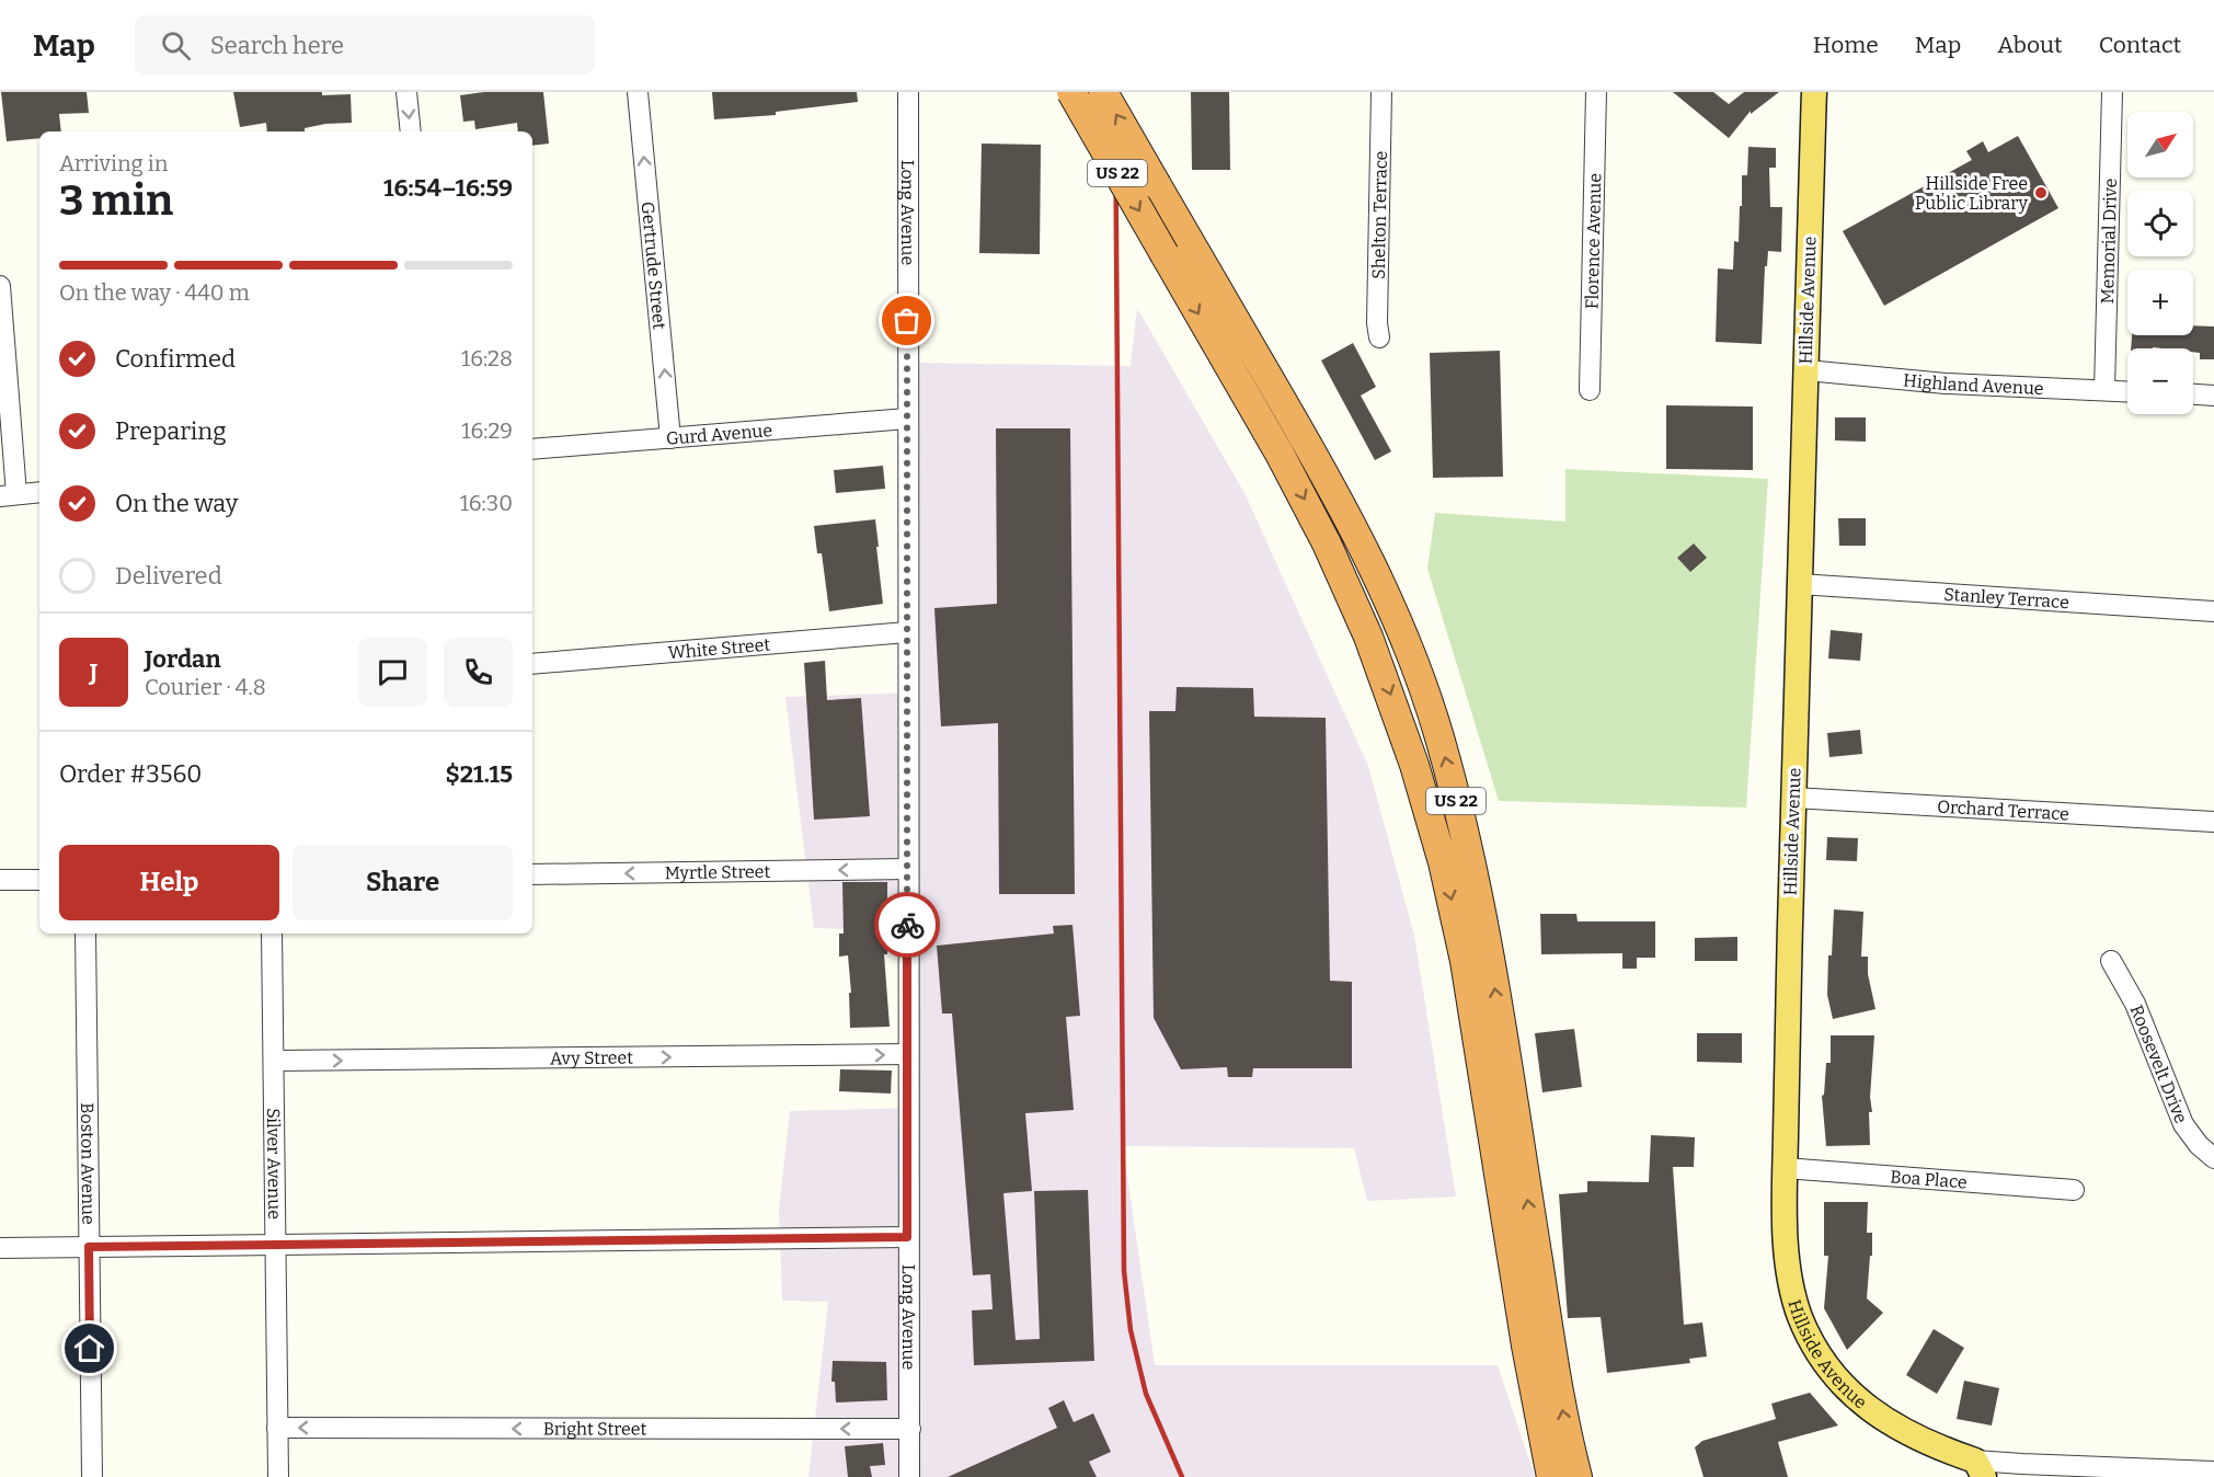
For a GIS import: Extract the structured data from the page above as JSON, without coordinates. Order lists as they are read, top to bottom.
{
  "streets": {
    "highway": ["US 22"],
    "main road": ["Hillside Avenue"],
    "street": [
      "Long Avenue",
      "Shelton Terrace",
      "Florence Avenue",
      "Memorial Drive",
      "Gertrude Street",
      "Highland Avenue",
      "Gurd Avenue",
      "Stanley Terrace",
      "White Street",
      "Orchard Terrace",
      "Myrtle Street",
      "Avy Street",
      "Roosevelt Drive",
      "Boston Avenue",
      "Silver Avenue",
      "Boa Place",
      "Bright Street"
    ]
  },
  "crossings": [
    ["Long Avenue", "Gurd Avenue"],
    ["Long Avenue", "White Street"],
    ["Long Avenue", "Myrtle Street"],
    ["Long Avenue", "Avy Street"],
    ["Long Avenue", "Bright Street"],
    ["Memorial Drive", "Highland Avenue"],
    ["Gertrude Street", "Gurd Avenue"],
    ["Hillside Avenue", "Highland Avenue"],
    ["Hillside Avenue", "Stanley Terrace"],
    ["Hillside Avenue", "Orchard Terrace"],
    ["Hillside Avenue", "Boa Place"],
    ["Avy Street", "Silver Avenue"],
    ["Silver Avenue", "Bright Street"]
  ],
  "one_way": [
    "Gertrude Street",
    "Myrtle Street",
    "Avy Street",
    "Bright Street"
  ],
  "places": ["Hillside Free Public Library"],
  "north": "top right",
  "page": {
    "header": "Map",
    "search": "Search here",
    "nav": [
      "Home",
      "Map",
      "About",
      "Contact"
    ],
    "map_buttons": ["+", "−"],
    "heading": ["3 min", "Arriving in", "16:54–16:59"],
    "panel": [
      "Jordan",
      "Courier · 4.8",
      "Order #3560",
      "$21.15"
    ],
    "bar": "On the way · 440 m",
    "list": [
      ["Confirmed", "16:28"],
      ["Preparing", "16:29"],
      ["On the way", "16:30"],
      "Delivered"
    ],
    "round": "J",
    "buttons": ["Help", "Share"]
  }
}
